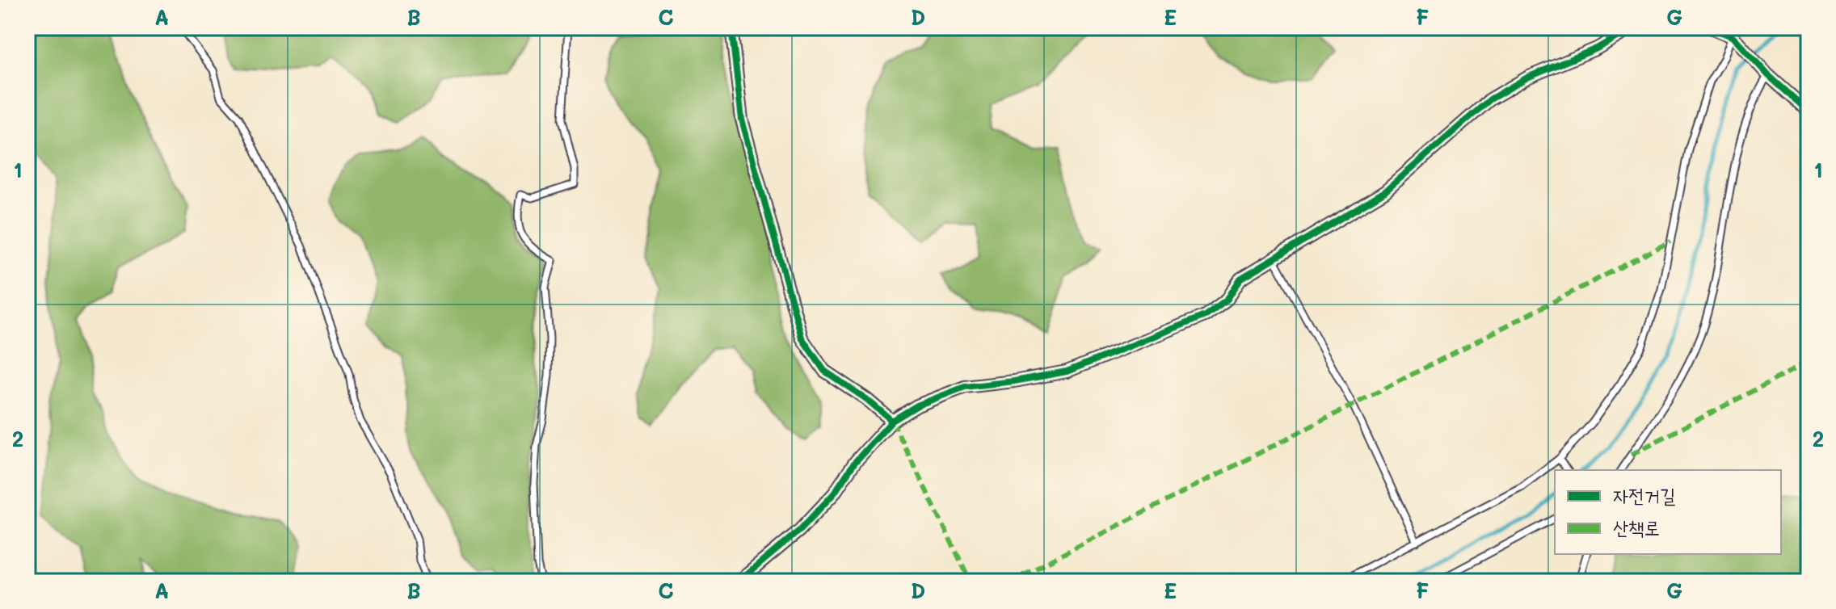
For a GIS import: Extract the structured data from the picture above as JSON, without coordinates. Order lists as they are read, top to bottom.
{
  "legend": ["자전거길", "산책로"],
  "grid": {
    "columns": [
      "A",
      "B",
      "C",
      "D",
      "E",
      "F",
      "G"
    ],
    "rows": ["1", "2"]
  }
}
